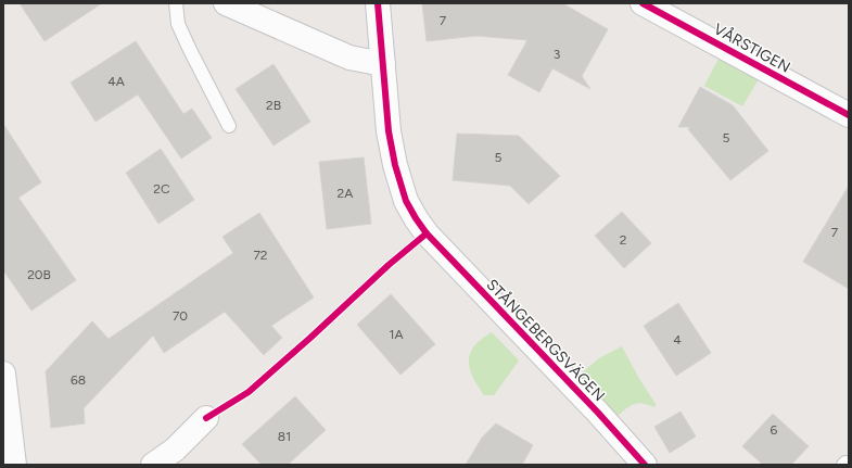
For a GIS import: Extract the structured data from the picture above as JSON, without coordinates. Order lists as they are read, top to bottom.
{
  "streets": {
    "street": ["VÅRSTIGEN", "STÅNGEBERGSVÄGEN"]
  },
  "house_numbers": [
    "7",
    "3",
    "4A",
    "2B",
    "5",
    "5",
    "2C",
    "2A",
    "7",
    "2",
    "72",
    "20B",
    "70",
    "1A",
    "4",
    "68",
    "6",
    "81"
  ]
}
